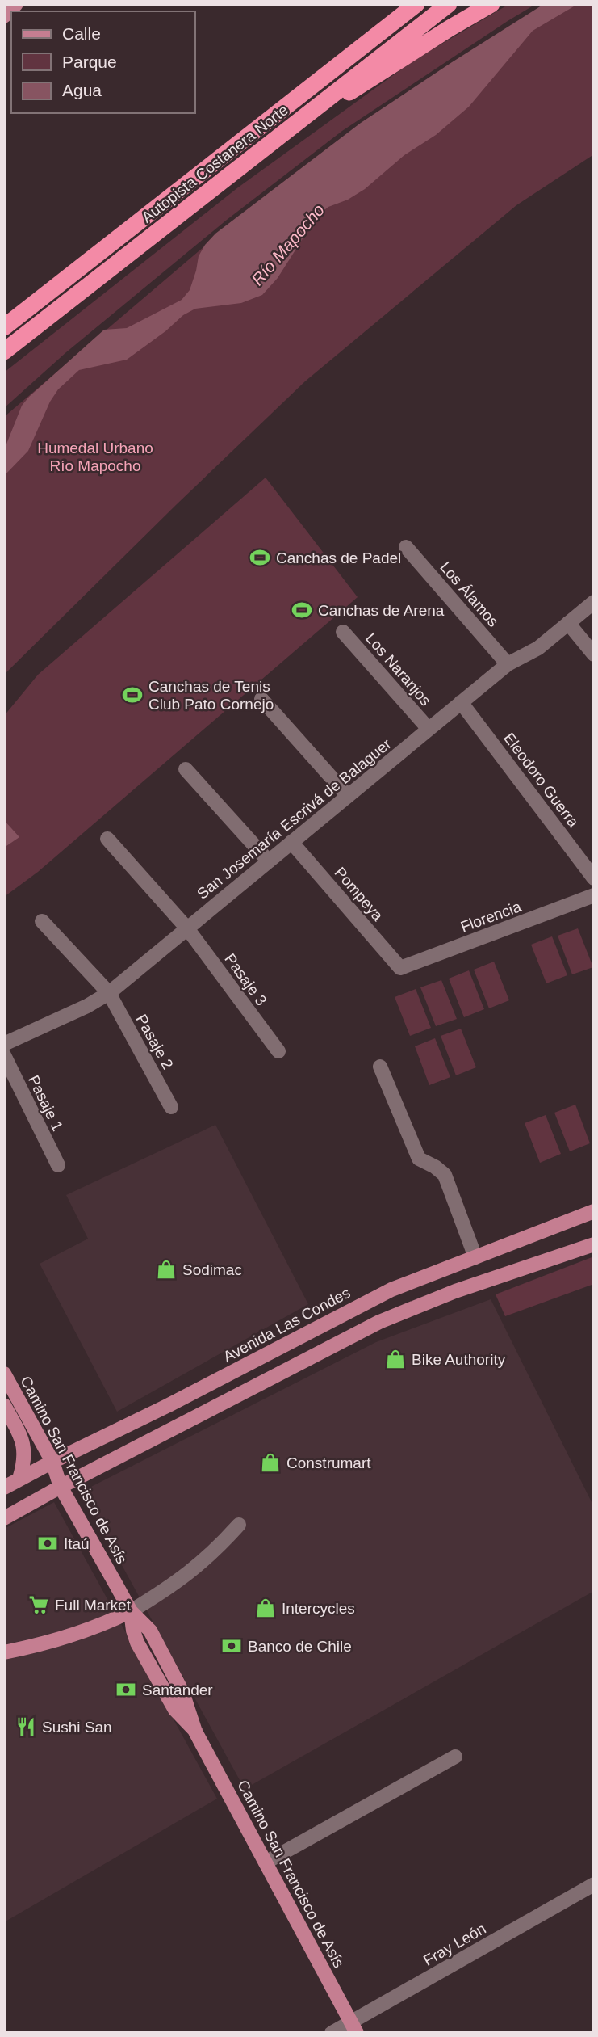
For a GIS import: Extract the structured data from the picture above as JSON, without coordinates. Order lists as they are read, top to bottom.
{
  "streets": {
    "highway": ["Autopista Costanera Norte"],
    "main road": ["Avenida Las Condes", "Camino San Francisco de Asís"],
    "street": [
      "Los Álamos",
      "Los Naranjos",
      "Eleodoro Guerra",
      "San Josemaría Escrivá de Balaguer",
      "Pompeya",
      "Florencia",
      "Pasaje 3",
      "Pasaje 2",
      "Pasaje 1",
      "Fray León"
    ]
  },
  "crossings": [
    ["Los Álamos", "San Josemaría Escrivá de Balaguer"],
    ["Los Naranjos", "San Josemaría Escrivá de Balaguer"],
    ["Eleodoro Guerra", "San Josemaría Escrivá de Balaguer"],
    ["San Josemaría Escrivá de Balaguer", "Pompeya"],
    ["San Josemaría Escrivá de Balaguer", "Pasaje 3"],
    ["San Josemaría Escrivá de Balaguer", "Pasaje 2"],
    ["Pompeya", "Florencia"],
    ["Avenida Las Condes", "Camino San Francisco de Asís"],
    ["Camino San Francisco de Asís", "Fray León"]
  ],
  "water": ["Río Mapocho"],
  "parks": ["Humedal Urbano Río Mapocho"],
  "places": {
    "sports": ["Canchas de Padel", "Canchas de Arena", "Canchas de Tenis Club Pato Cornejo"],
    "shop": [
      "Sodimac",
      "Bike Authority",
      "Construmart",
      "Intercycles"
    ],
    "bank": ["Itaú", "Banco de Chile", "Santander"],
    "supermarket": ["Full Market"],
    "restaurant": ["Sushi San"]
  },
  "legend": ["Calle", "Parque", "Agua"]
}
